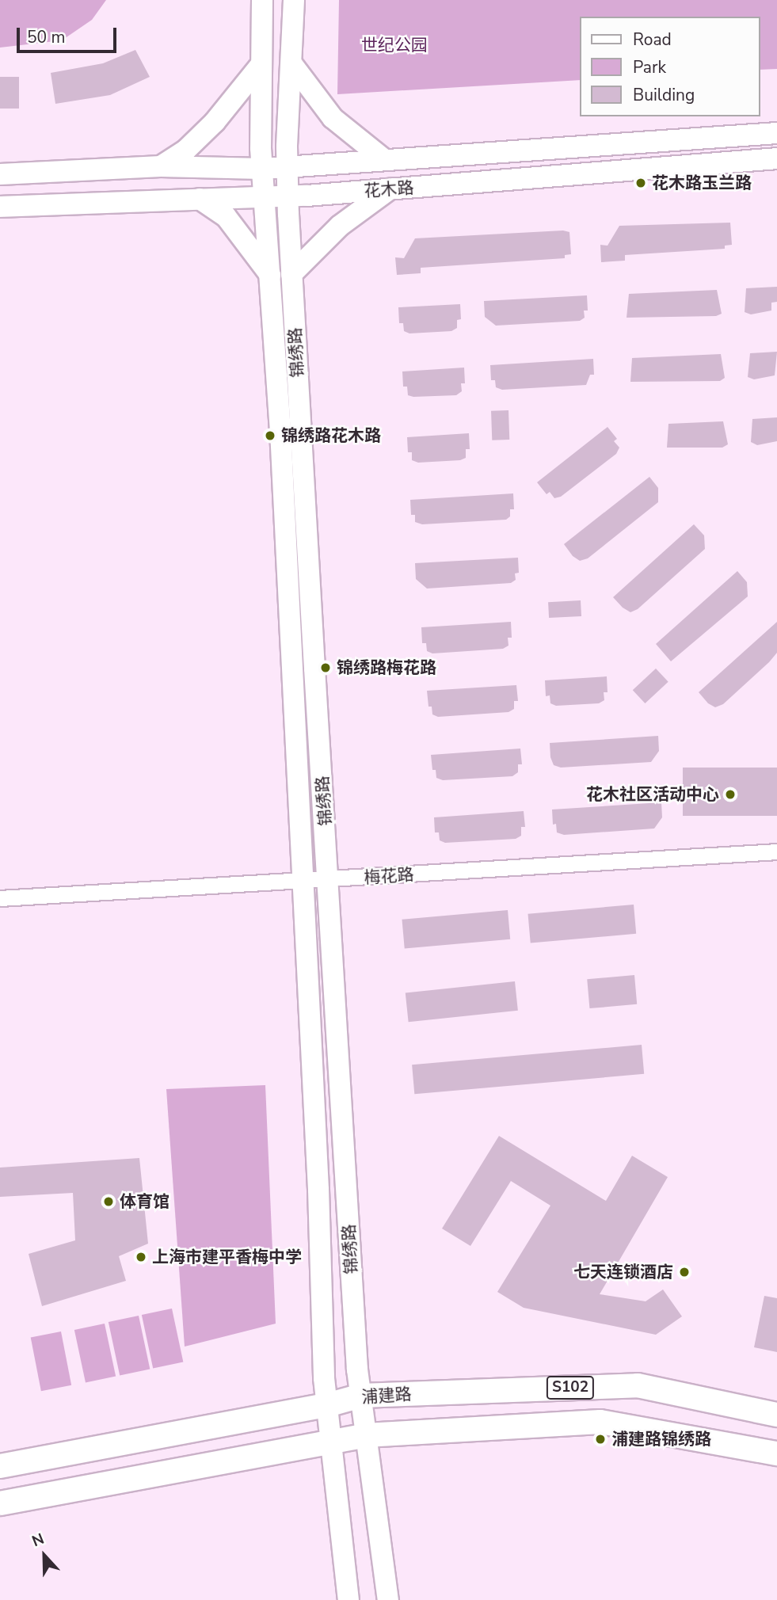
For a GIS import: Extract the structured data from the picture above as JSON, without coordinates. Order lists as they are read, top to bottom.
{
  "streets": {
    "main road": [
      "花木路",
      "锦绣路",
      "S102",
      "浦建路"
    ],
    "street": ["梅花路"]
  },
  "crossings": [
    ["花木路", "锦绣路"],
    ["锦绣路", "梅花路"],
    ["锦绣路", "S102"],
    ["锦绣路", "浦建路"]
  ],
  "parks": ["世纪公园"],
  "places": [
    "花木路玉兰路",
    "锦绣路花木路",
    "锦绣路梅花路",
    "花木社区活动中心",
    "体育馆",
    "上海市建平香梅中学",
    "七天连锁酒店",
    "浦建路锦绣路"
  ],
  "legend": ["Road", "Park", "Building"],
  "scale_bar": "50 m",
  "north": "top"
}
